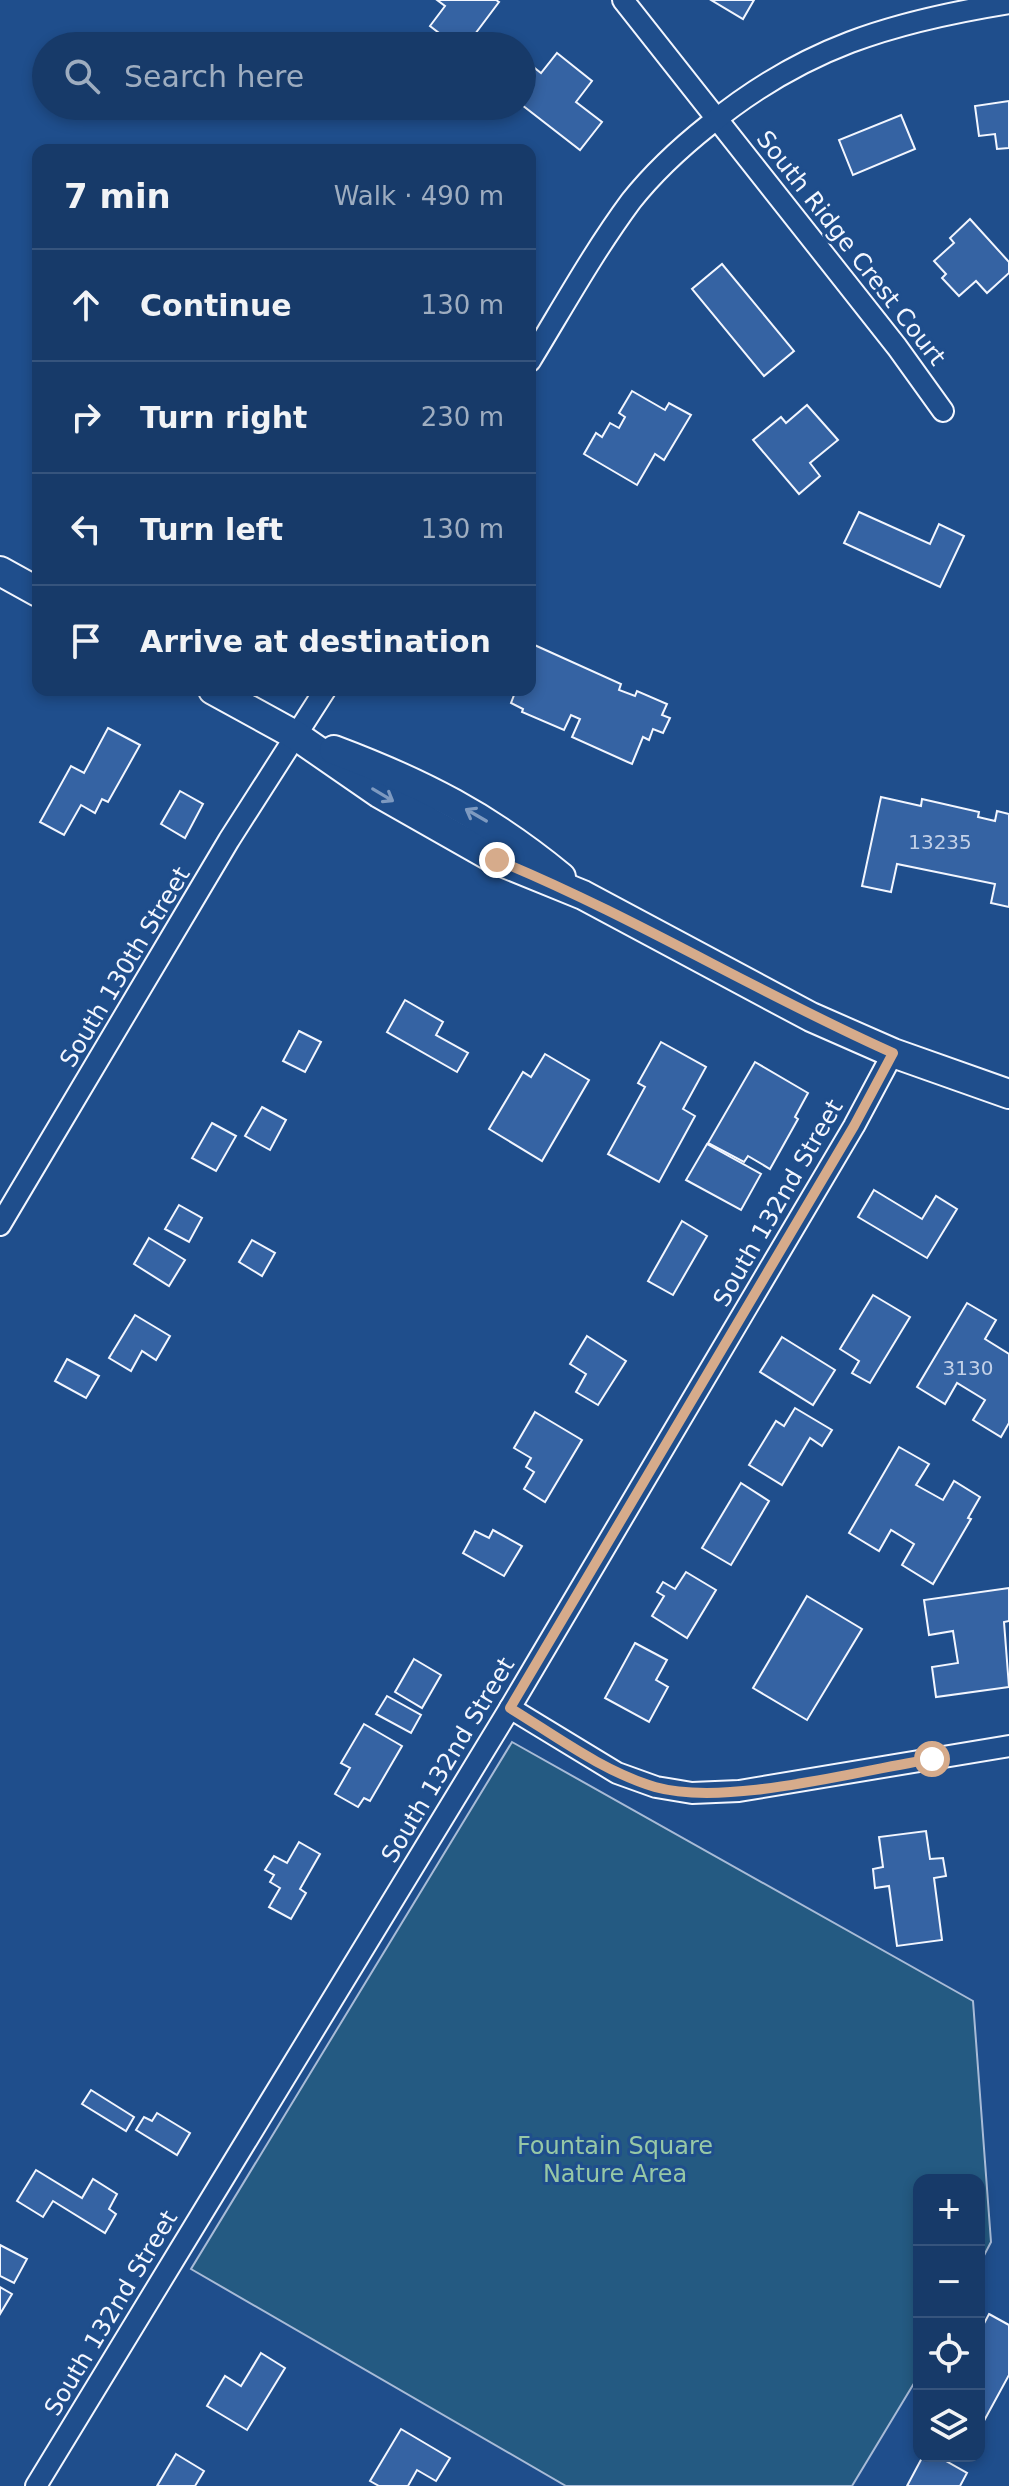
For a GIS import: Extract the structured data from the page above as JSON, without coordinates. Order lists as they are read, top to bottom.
{
  "streets": {
    "street": ["South Ridge Crest Court", "South 130th Street", "South 132nd Street"]
  },
  "parks": ["Fountain Square Nature Area"],
  "house_numbers": ["13235", "3130"],
  "page": {
    "search": "Search here",
    "heading": ["7 min", "Walk · 490 m"],
    "list": [
      ["Continue", "130 m"],
      ["Turn right", "230 m"],
      ["Turn left", "130 m"],
      "Arrive at destination"
    ],
    "map_buttons": ["+", "−"]
  }
}
